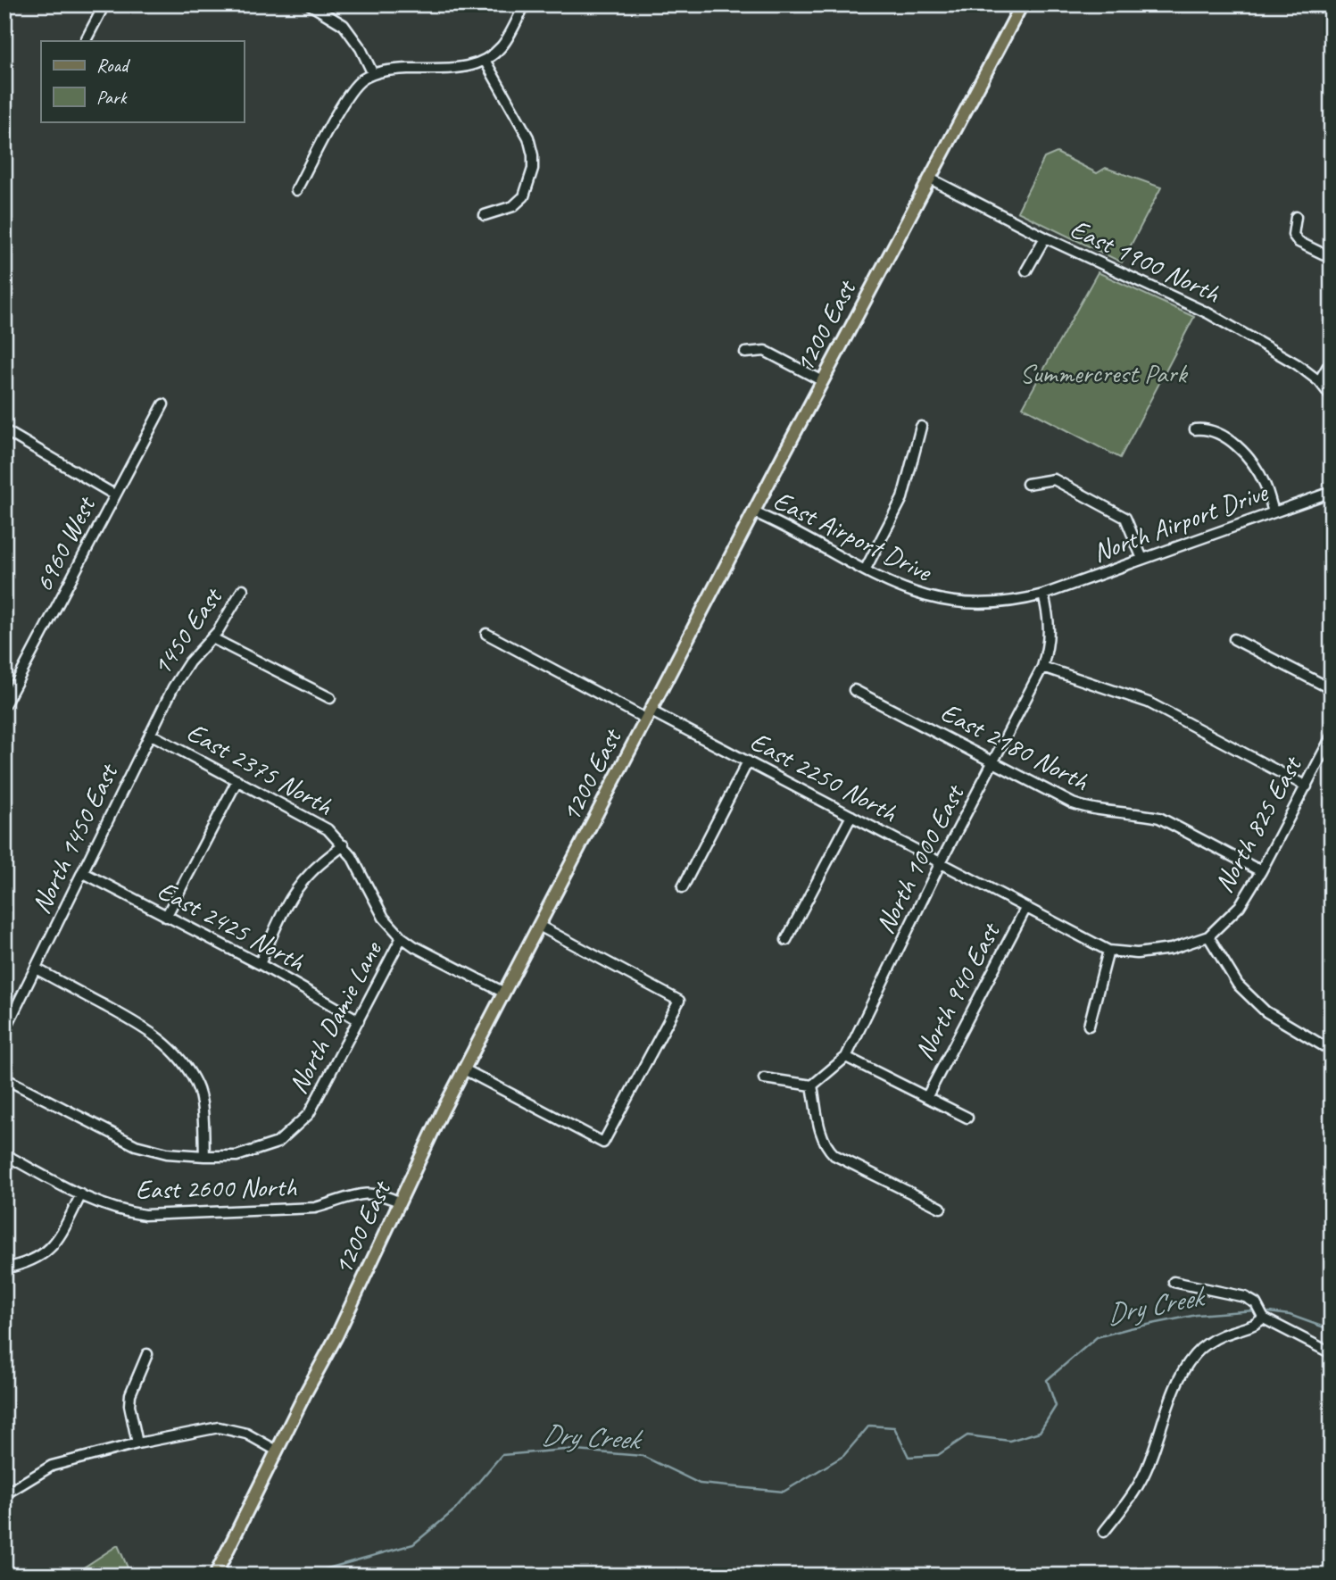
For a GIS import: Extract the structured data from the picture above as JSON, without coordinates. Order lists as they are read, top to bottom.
{
  "streets": {
    "main road": ["1200 East"],
    "street": [
      "East 1900 North",
      "North Airport Drive",
      "East Airport Drive",
      "6960 West",
      "1450 East",
      "East 2180 North",
      "East 2375 North",
      "East 2250 North",
      "North 825 East",
      "North 1450 East",
      "North 1000 East",
      "East 2425 North",
      "North 940 East",
      "North Damie Lane",
      "East 2600 North"
    ]
  },
  "crossings": [
    ["East 1900 North", "1200 East"],
    ["1200 East", "East Airport Drive"],
    ["1200 East", "East 2375 North"],
    ["1200 East", "East 2250 North"],
    ["1200 East", "East 2600 North"],
    ["North Airport Drive", "East Airport Drive"],
    ["North Airport Drive", "North 1000 East"],
    ["East Airport Drive", "North 1000 East"],
    ["1450 East", "North 1450 East"],
    ["East 2180 North", "North 825 East"],
    ["East 2180 North", "North 1000 East"],
    ["East 2375 North", "North 1450 East"],
    ["East 2375 North", "North Damie Lane"],
    ["East 2250 North", "North 825 East"],
    ["East 2250 North", "North 1000 East"],
    ["East 2250 North", "North 940 East"],
    ["North 1450 East", "East 2425 North"],
    ["East 2425 North", "North Damie Lane"]
  ],
  "water": ["Dry Creek"],
  "parks": ["Summercrest Park"],
  "legend": ["Road", "Park"]
}
